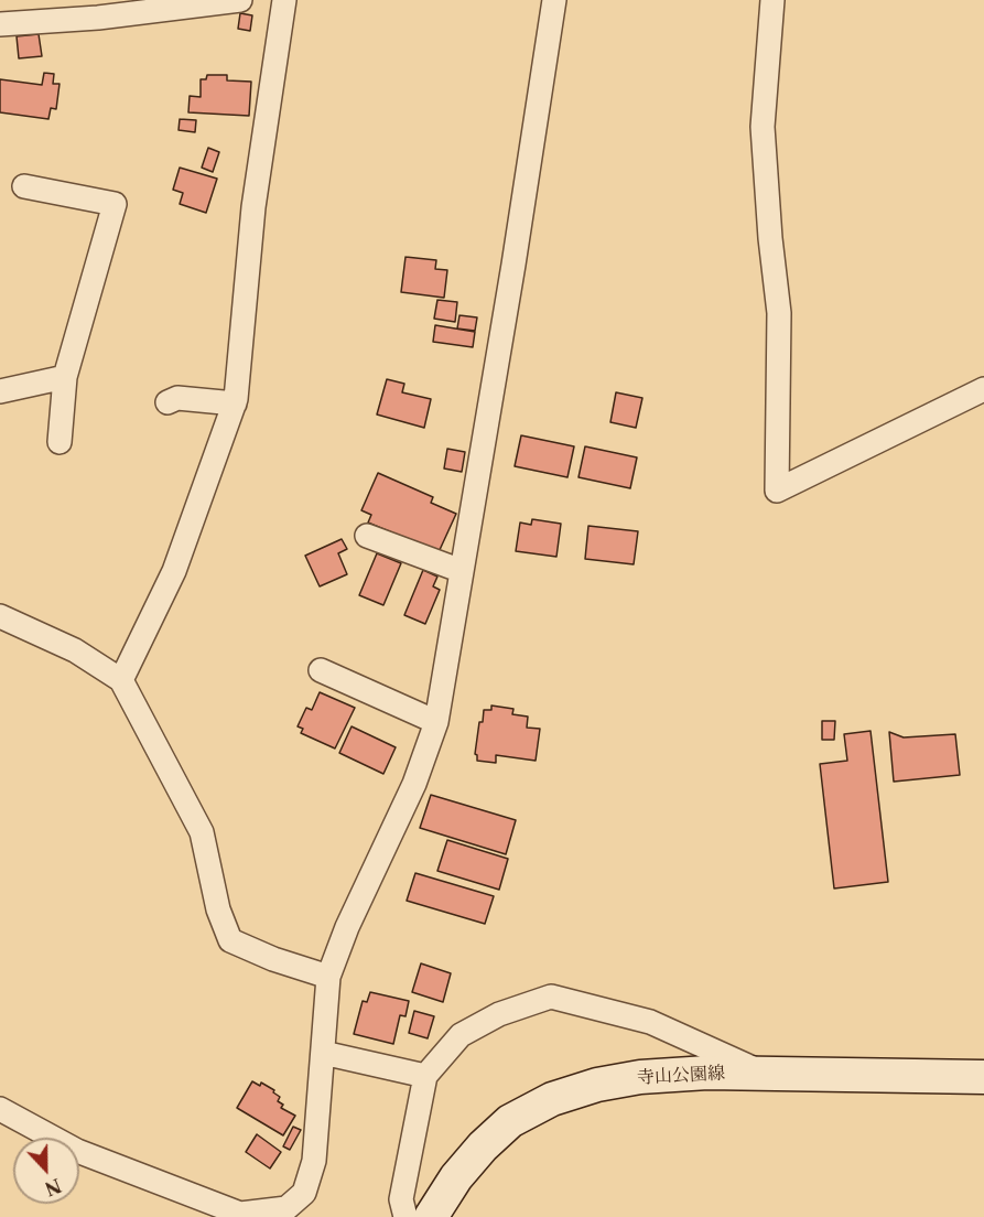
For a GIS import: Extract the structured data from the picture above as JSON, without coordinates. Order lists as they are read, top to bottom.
{
  "streets": {
    "main road": ["寺山公園線"]
  },
  "north": "bottom"
}
